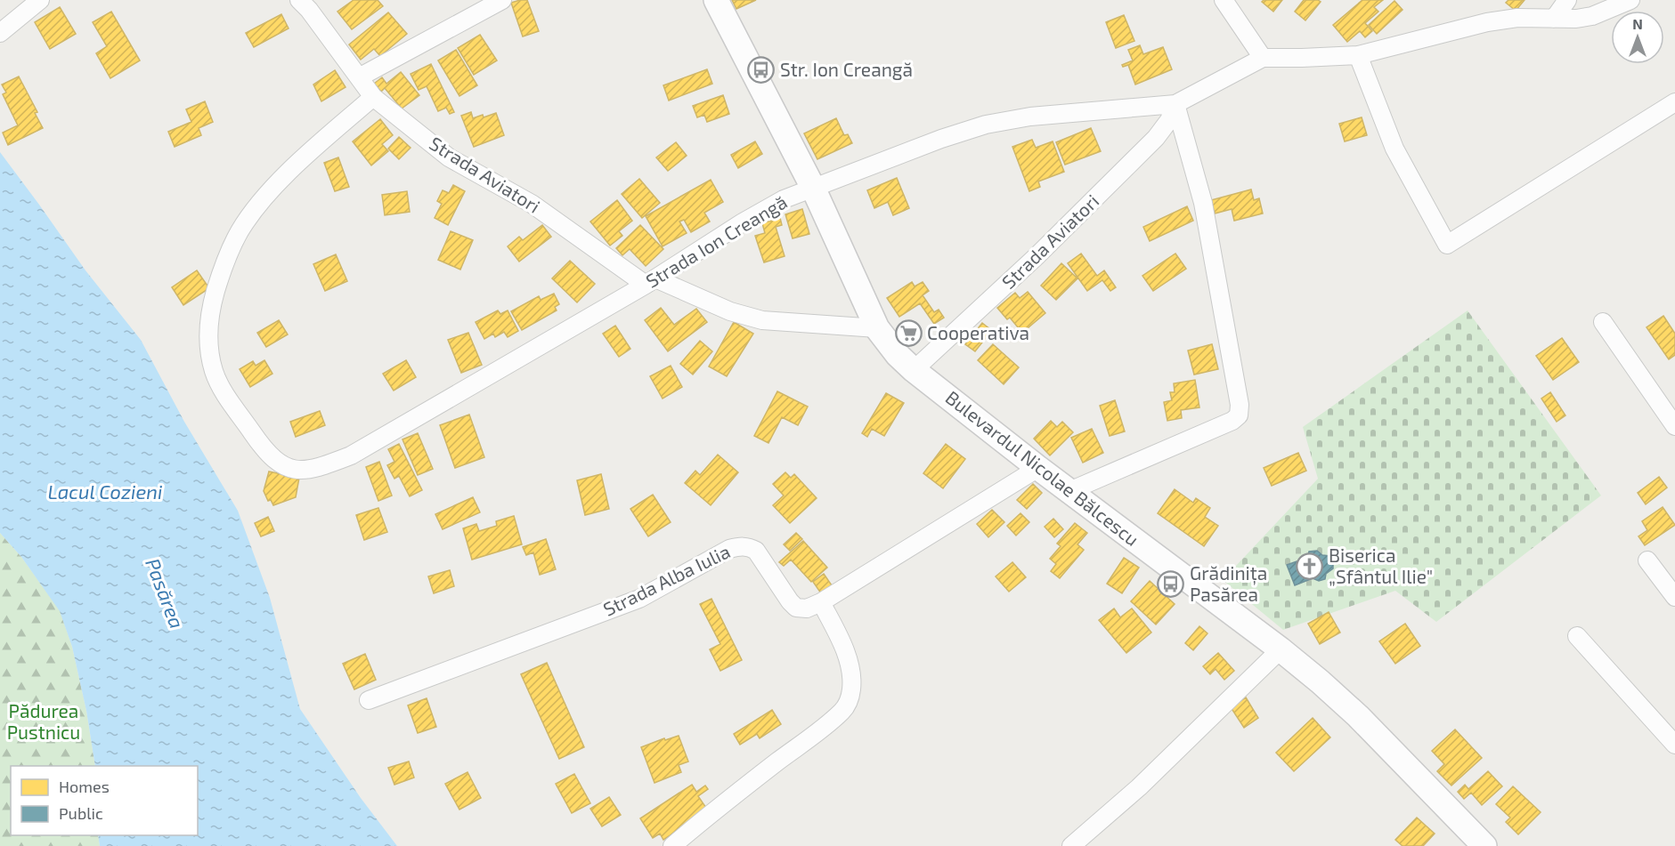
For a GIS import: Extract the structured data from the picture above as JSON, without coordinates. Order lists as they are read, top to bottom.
{
  "streets": {
    "main road": ["Bulevardul Nicolae Bălcescu"],
    "street": ["Strada Aviatori", "Strada Ion Creangă", "Strada Alba Iulia"]
  },
  "crossings": [
    ["Strada Aviatori", "Strada Ion Creangă"],
    ["Strada Aviatori", "Bulevardul Nicolae Bălcescu"],
    ["Strada Ion Creangă", "Bulevardul Nicolae Bălcescu"],
    ["Bulevardul Nicolae Bălcescu", "Strada Alba Iulia"]
  ],
  "water": ["Lacul Cozieni", "Pasărea"],
  "parks": ["Pădurea Pustnicu"],
  "places": {
    "bus stop": ["Str. Ion Creangă", "Grădinița Pasărea"],
    "supermarket": ["Cooperativa"],
    "church": ["Biserica „Sfântul Ilie\""]
  },
  "legend": ["Homes", "Public"],
  "north": "top"
}
